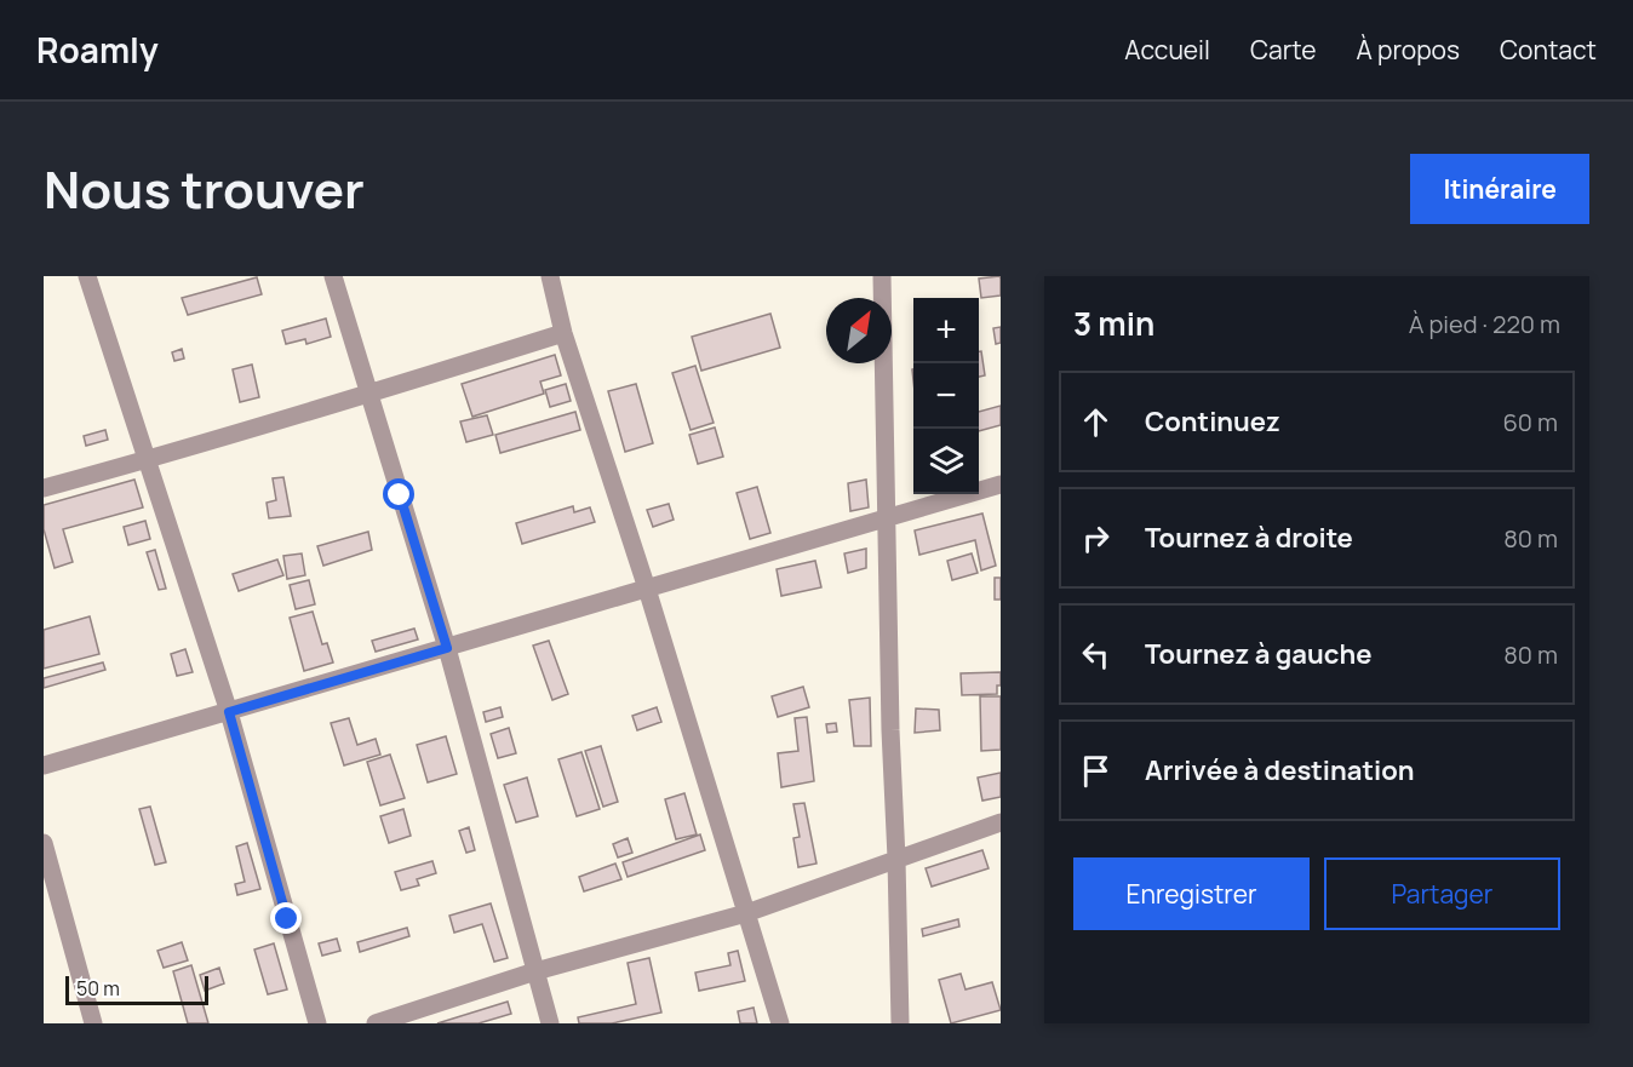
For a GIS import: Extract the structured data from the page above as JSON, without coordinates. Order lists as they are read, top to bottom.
{
  "scale_bar": "50 m",
  "north": "top right",
  "page": {
    "header": "Roamly",
    "nav": [
      "Accueil",
      "Carte",
      "À propos",
      "Contact"
    ],
    "title": "Nous trouver",
    "buttons": [
      "Itinéraire",
      ["Enregistrer", "Partager"]
    ],
    "heading": ["3 min", "À pied · 220 m"],
    "map_buttons": ["+", "−"],
    "list": [
      ["Continuez", "60 m"],
      ["Tournez à droite", "80 m"],
      ["Tournez à gauche", "80 m"],
      "Arrivée à destination"
    ],
    "scale": "50 m"
  }
}
